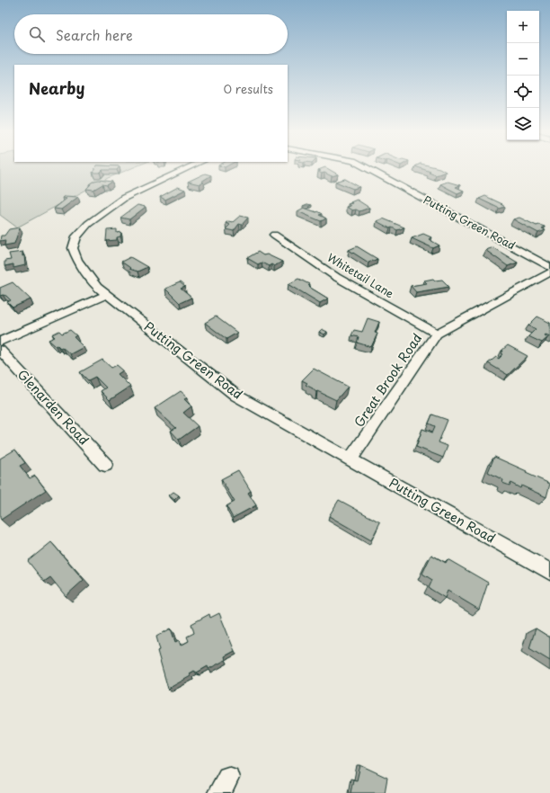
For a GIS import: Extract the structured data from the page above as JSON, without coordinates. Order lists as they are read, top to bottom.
{
  "streets": {
    "street": [
      "Putting Green Road",
      "Whitetail Lane",
      "Great Brook Road",
      "Glenarden Road"
    ]
  },
  "crossings": [
    ["Putting Green Road", "Great Brook Road"],
    ["Whitetail Lane", "Great Brook Road"]
  ],
  "page": {
    "map_buttons": ["+", "−"],
    "search": "Search here",
    "heading": ["Nearby", "0 results"]
  }
}
